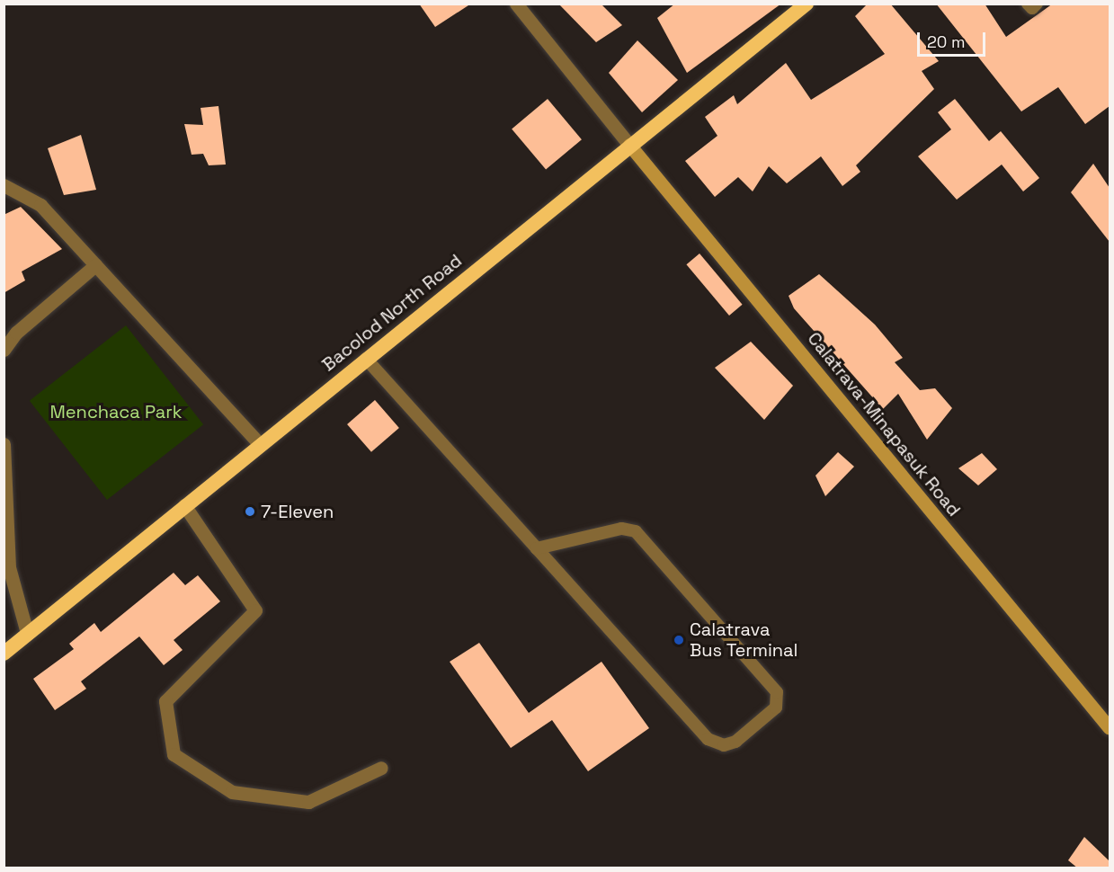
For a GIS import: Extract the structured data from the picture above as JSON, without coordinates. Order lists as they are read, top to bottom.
{
  "streets": {
    "highway": ["Bacolod North Road"],
    "main road": ["Calatrava-Minapasuk Road"]
  },
  "crossings": [
    ["Bacolod North Road", "Calatrava-Minapasuk Road"]
  ],
  "parks": ["Menchaca Park"],
  "places": ["7-Eleven", "Calatrava Bus Terminal"],
  "scale_bar": "20 m"
}
